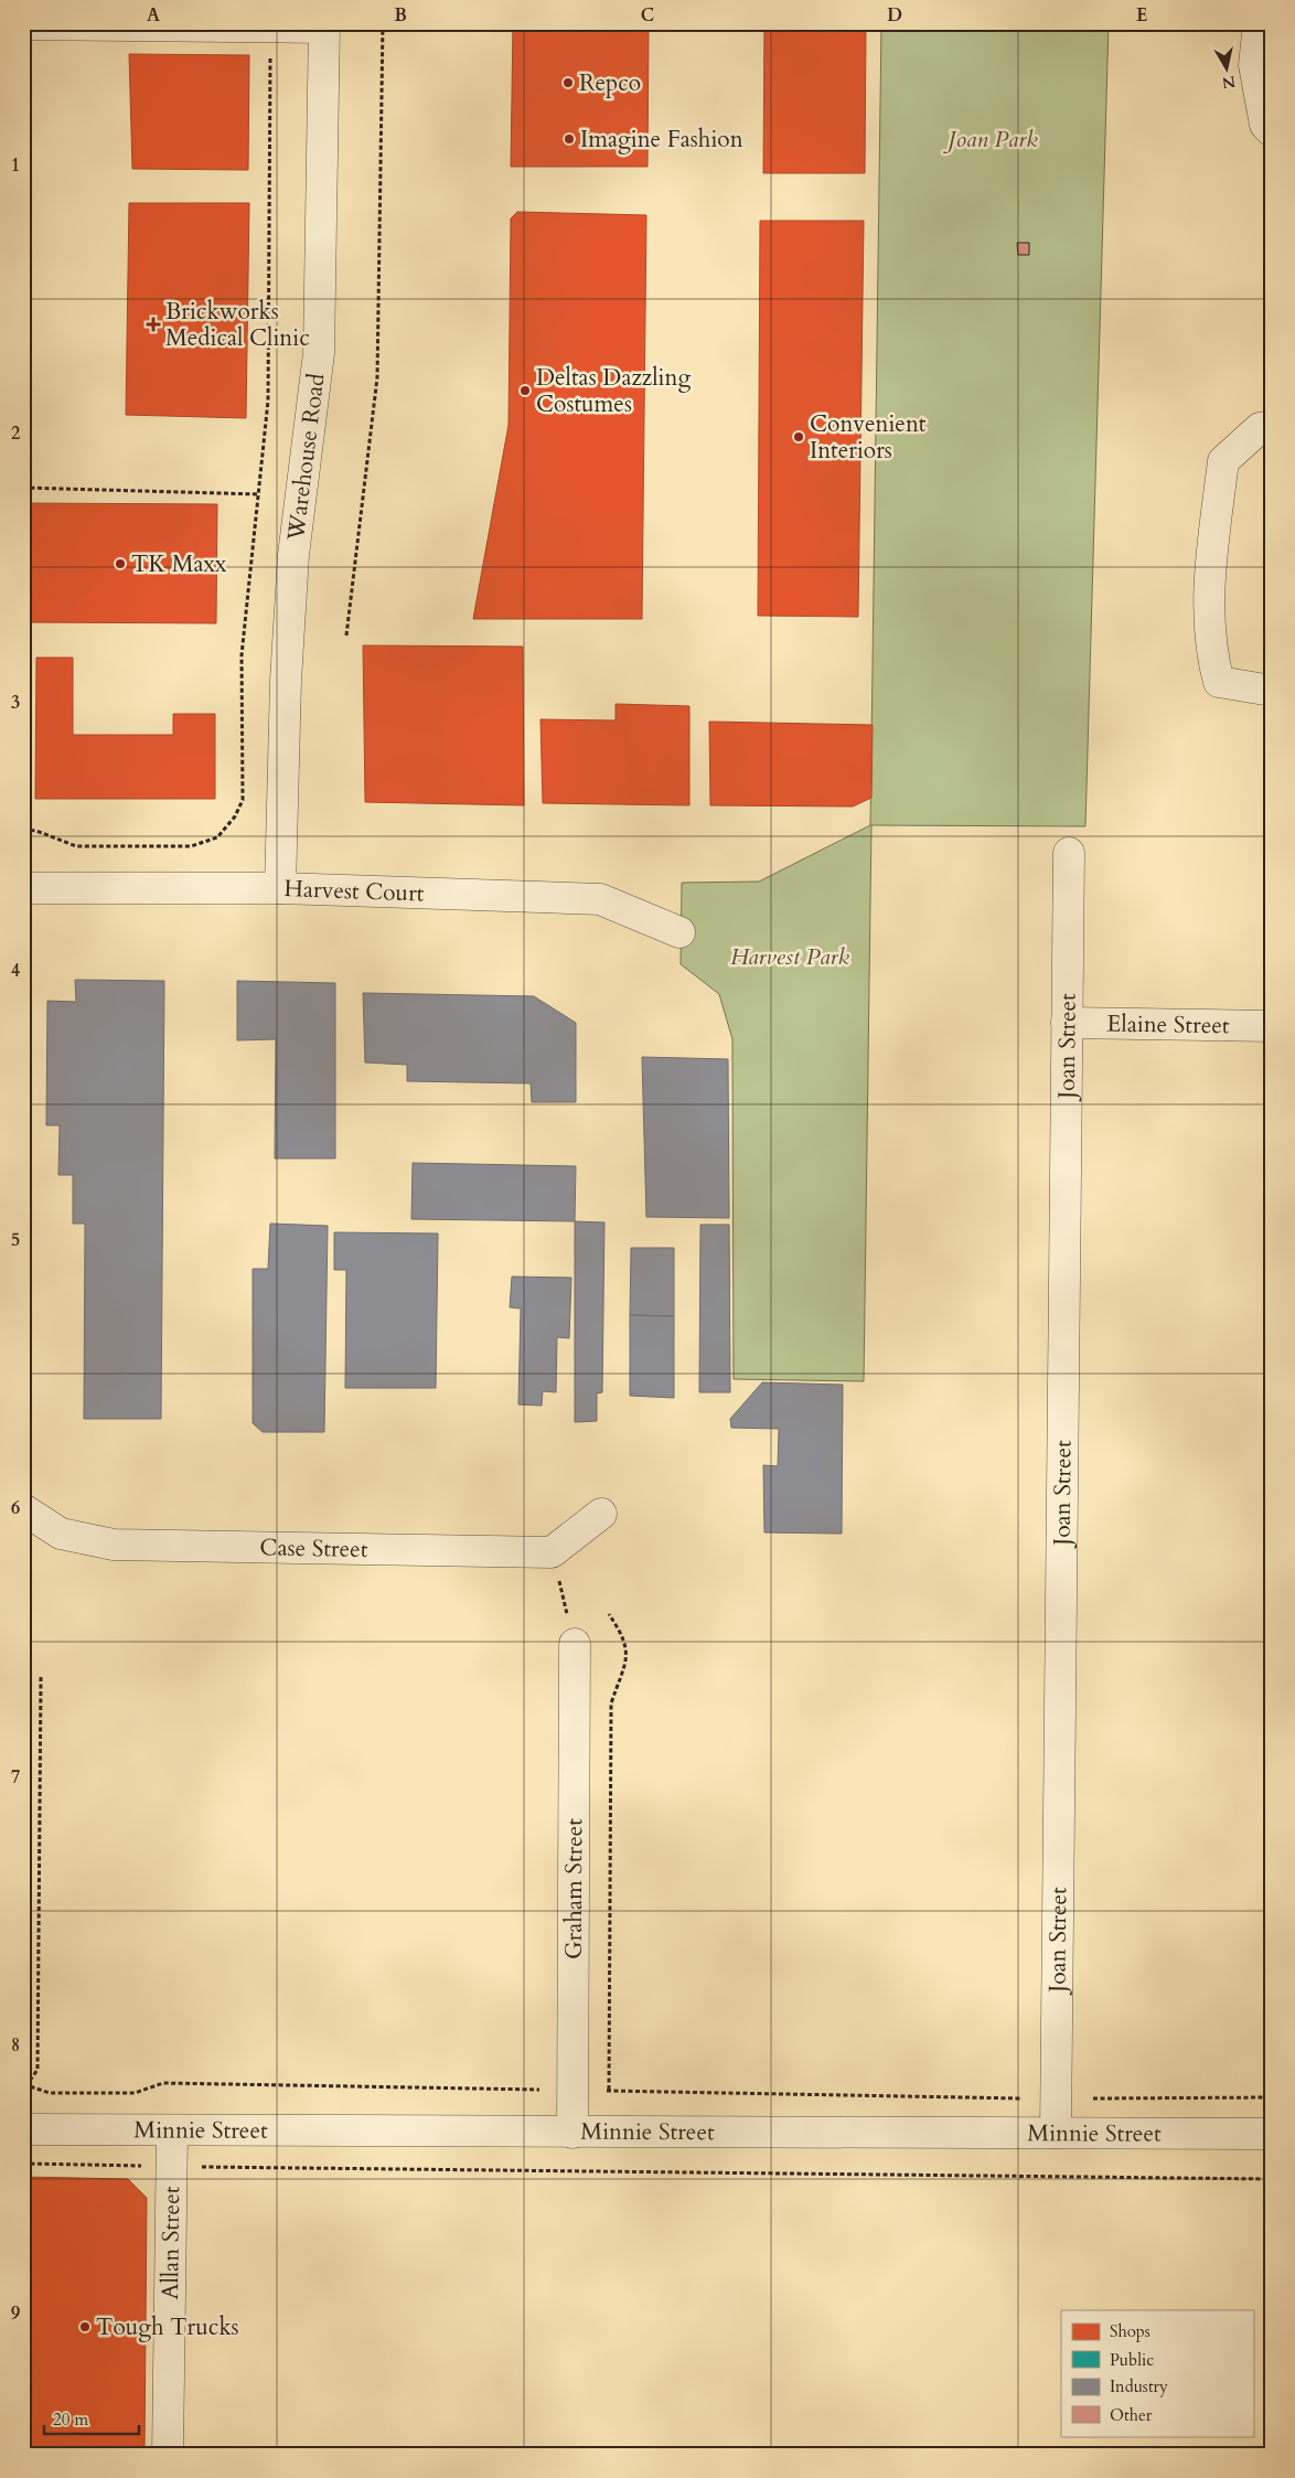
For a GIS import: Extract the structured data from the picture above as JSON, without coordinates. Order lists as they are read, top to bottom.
{
  "streets": {
    "street": [
      "Warehouse Road",
      "Harvest Court",
      "Elaine Street",
      "Joan Street",
      "Case Street",
      "Graham Street",
      "Minnie Street",
      "Allan Street"
    ]
  },
  "crossings": [
    ["Warehouse Road", "Harvest Court"],
    ["Elaine Street", "Joan Street"],
    ["Joan Street", "Minnie Street"],
    ["Graham Street", "Minnie Street"],
    ["Minnie Street", "Allan Street"]
  ],
  "parks": ["Joan Park", "Harvest Park"],
  "places": {
    "other": [
      "Repco",
      "Imagine Fashion",
      "Deltas Dazzling Costumes",
      "Convenient Interiors",
      "TK Maxx",
      "Tough Trucks"
    ],
    "health": ["Brickworks Medical Clinic"]
  },
  "legend": [
    "Shops",
    "Public",
    "Industry",
    "Other"
  ],
  "scale_bar": "20 m",
  "north": "bottom",
  "grid": {
    "columns": [
      "A",
      "B",
      "C",
      "D",
      "E"
    ],
    "rows": [
      "1",
      "2",
      "3",
      "4",
      "5",
      "6",
      "7",
      "8",
      "9"
    ]
  }
}
